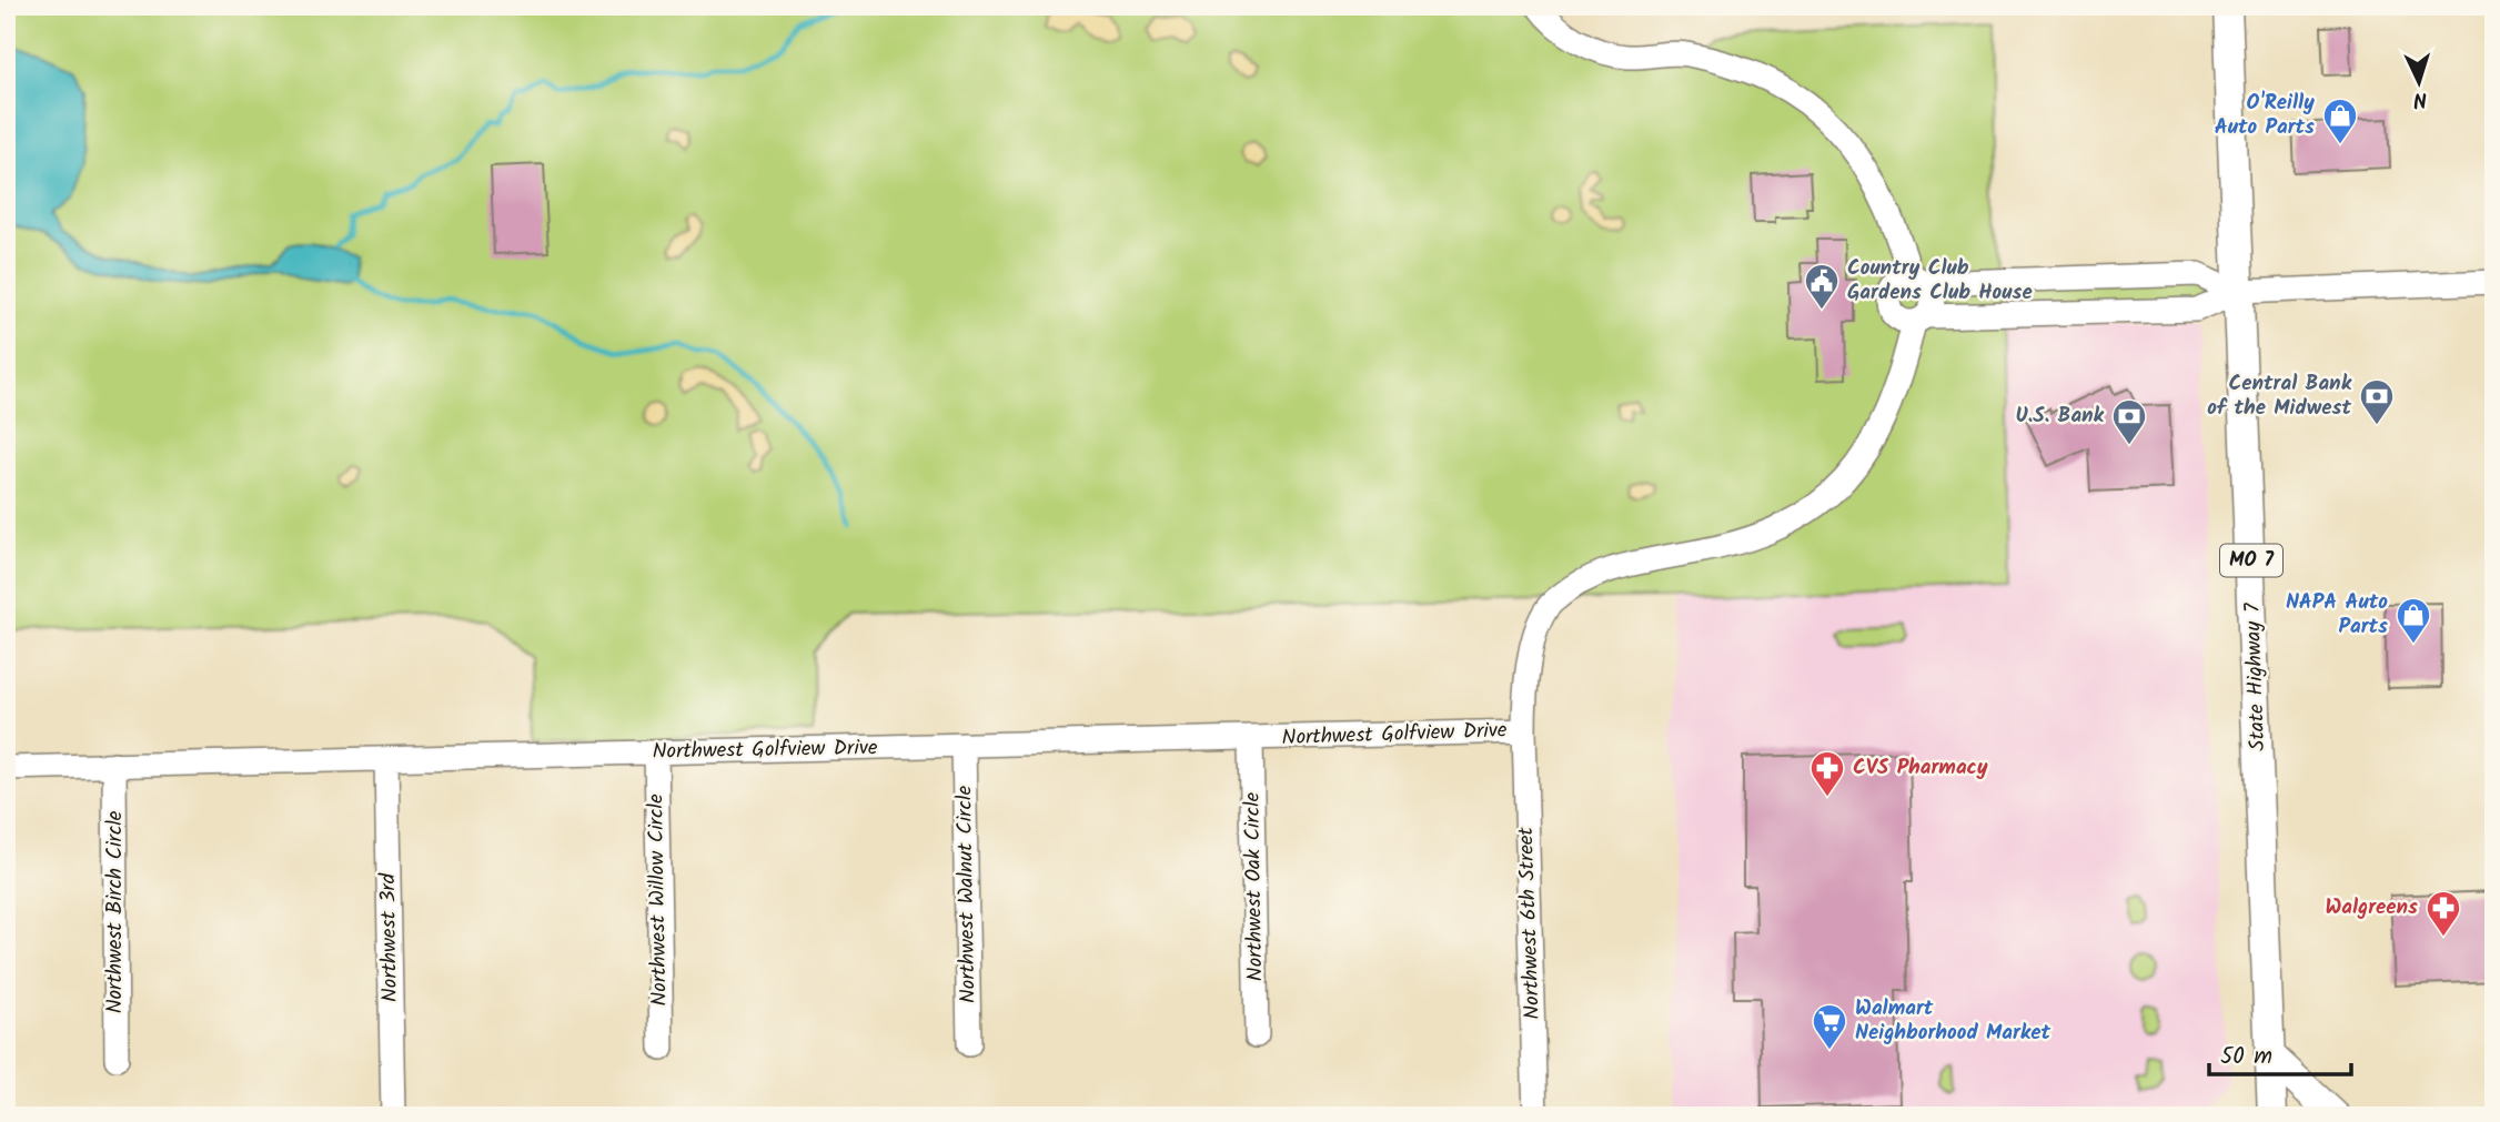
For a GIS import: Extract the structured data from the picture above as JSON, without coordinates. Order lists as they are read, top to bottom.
{
  "streets": {
    "main road": ["MO 7", "State Highway 7"],
    "street": [
      "Northwest Golfview Drive",
      "Northwest Oak Circle",
      "Northwest Walnut Circle",
      "Northwest Willow Circle",
      "Northwest Birch Circle",
      "Northwest 6th Street",
      "Northwest 3rd"
    ]
  },
  "crossings": [
    ["Northwest Golfview Drive", "Northwest Oak Circle"],
    ["Northwest Golfview Drive", "Northwest Walnut Circle"],
    ["Northwest Golfview Drive", "Northwest Willow Circle"],
    ["Northwest Golfview Drive", "Northwest Birch Circle"],
    ["Northwest Golfview Drive", "Northwest 6th Street"],
    ["Northwest Golfview Drive", "Northwest 3rd"]
  ],
  "places": {
    "shop": ["O'Reilly Auto Parts", "NAPA Auto Parts"],
    "public building": ["Country Club Gardens Club House"],
    "bank": ["Central Bank of the Midwest", "U.S. Bank"],
    "pharmacy": ["CVS Pharmacy", "Walgreens"],
    "supermarket": ["Walmart Neighborhood Market"]
  },
  "scale_bar": "50 m",
  "north": "bottom"
}
